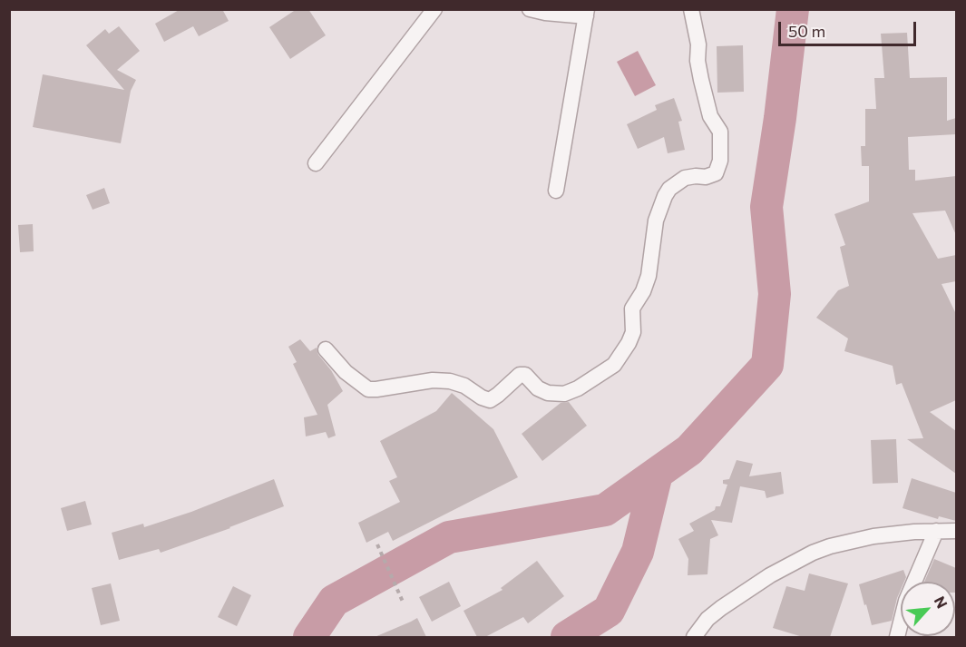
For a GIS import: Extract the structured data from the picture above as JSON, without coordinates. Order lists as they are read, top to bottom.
{
  "scale_bar": "50 m",
  "north": "top right"
}
